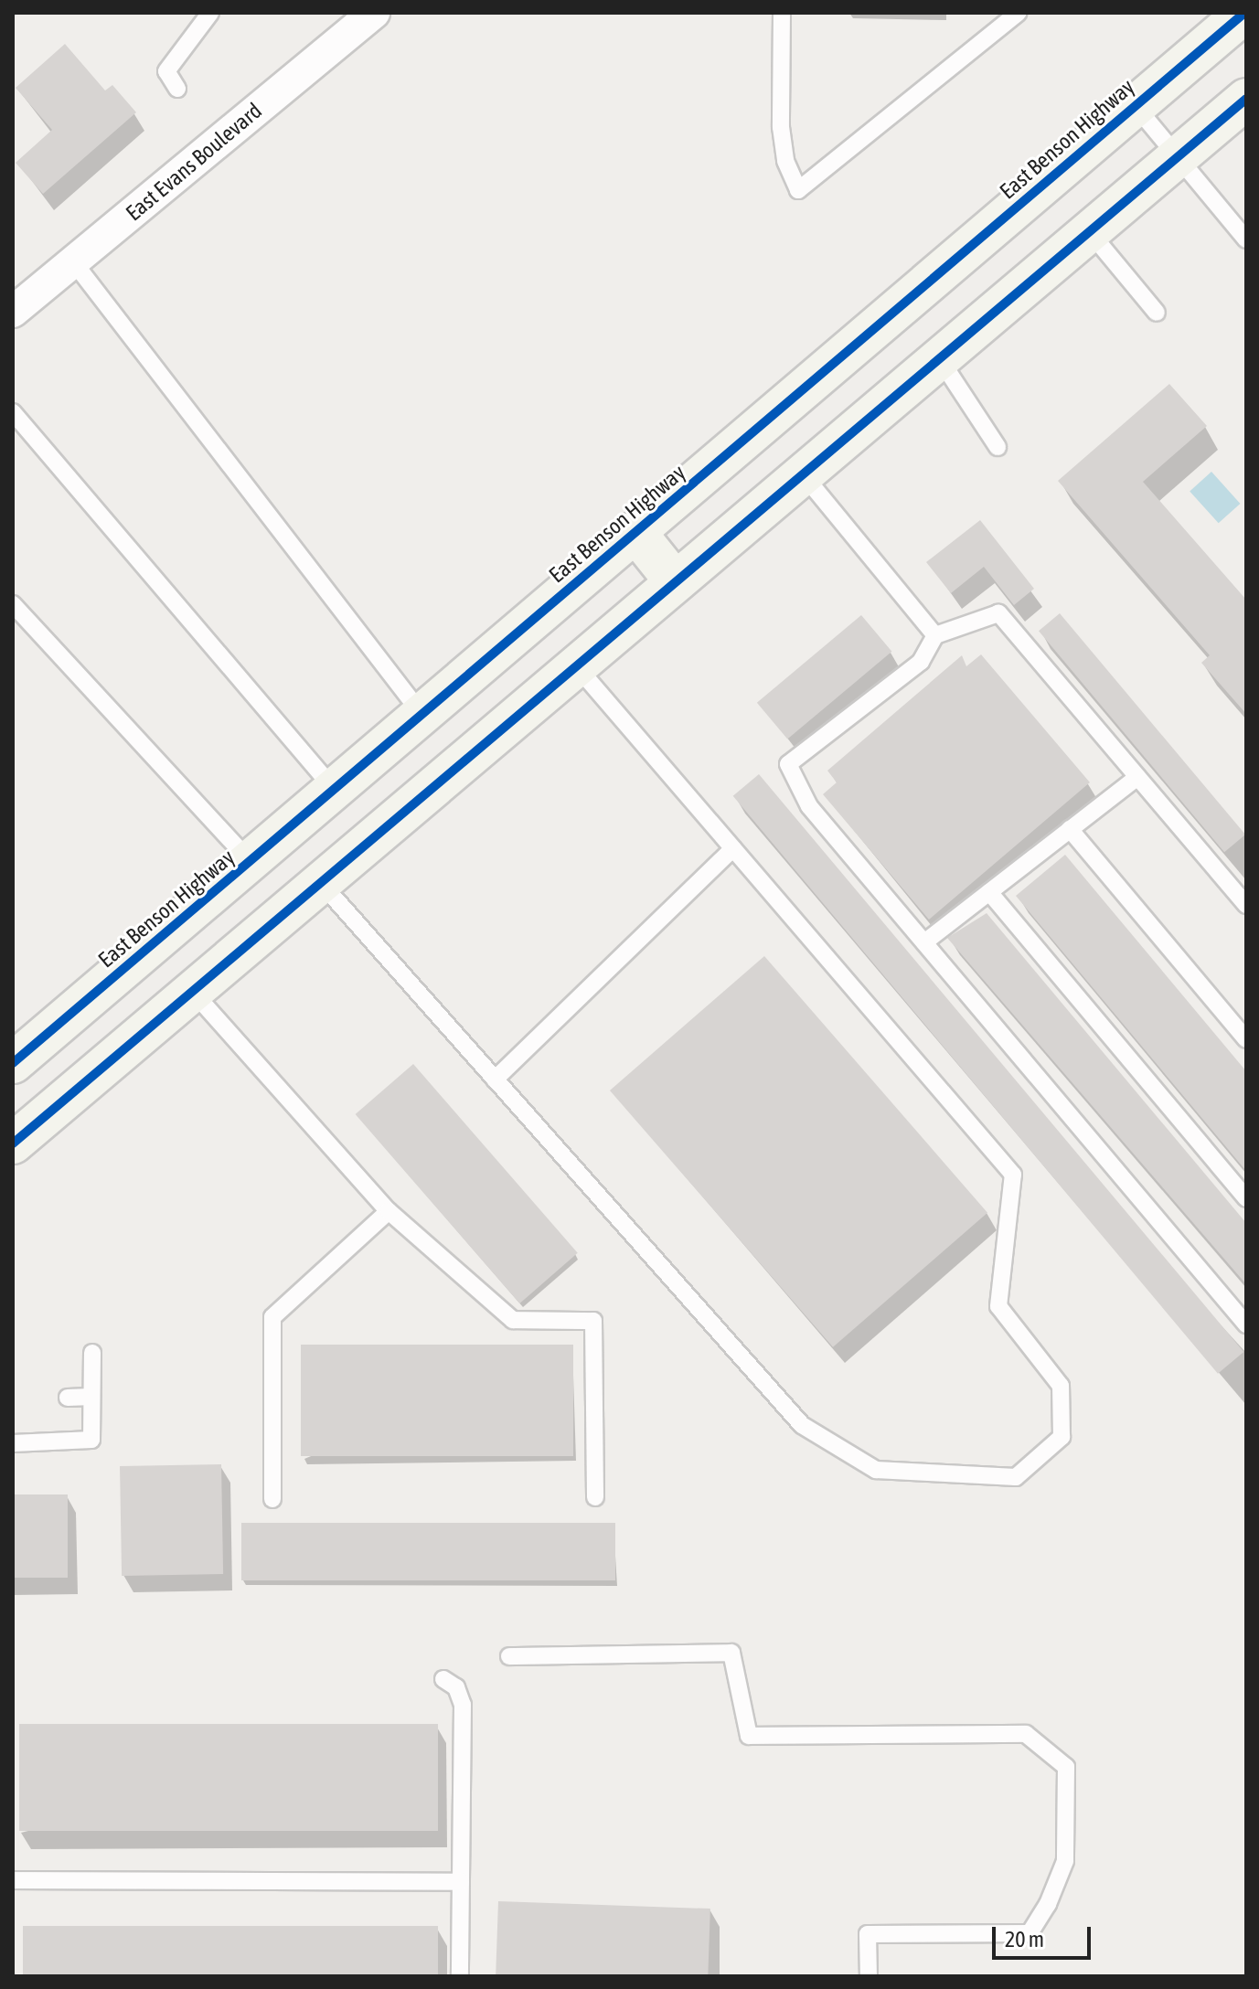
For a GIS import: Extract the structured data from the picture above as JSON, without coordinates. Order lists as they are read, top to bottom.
{
  "streets": {
    "main road": ["East Benson Highway"],
    "street": ["East Evans Boulevard"]
  },
  "scale_bar": "20 m"
}
